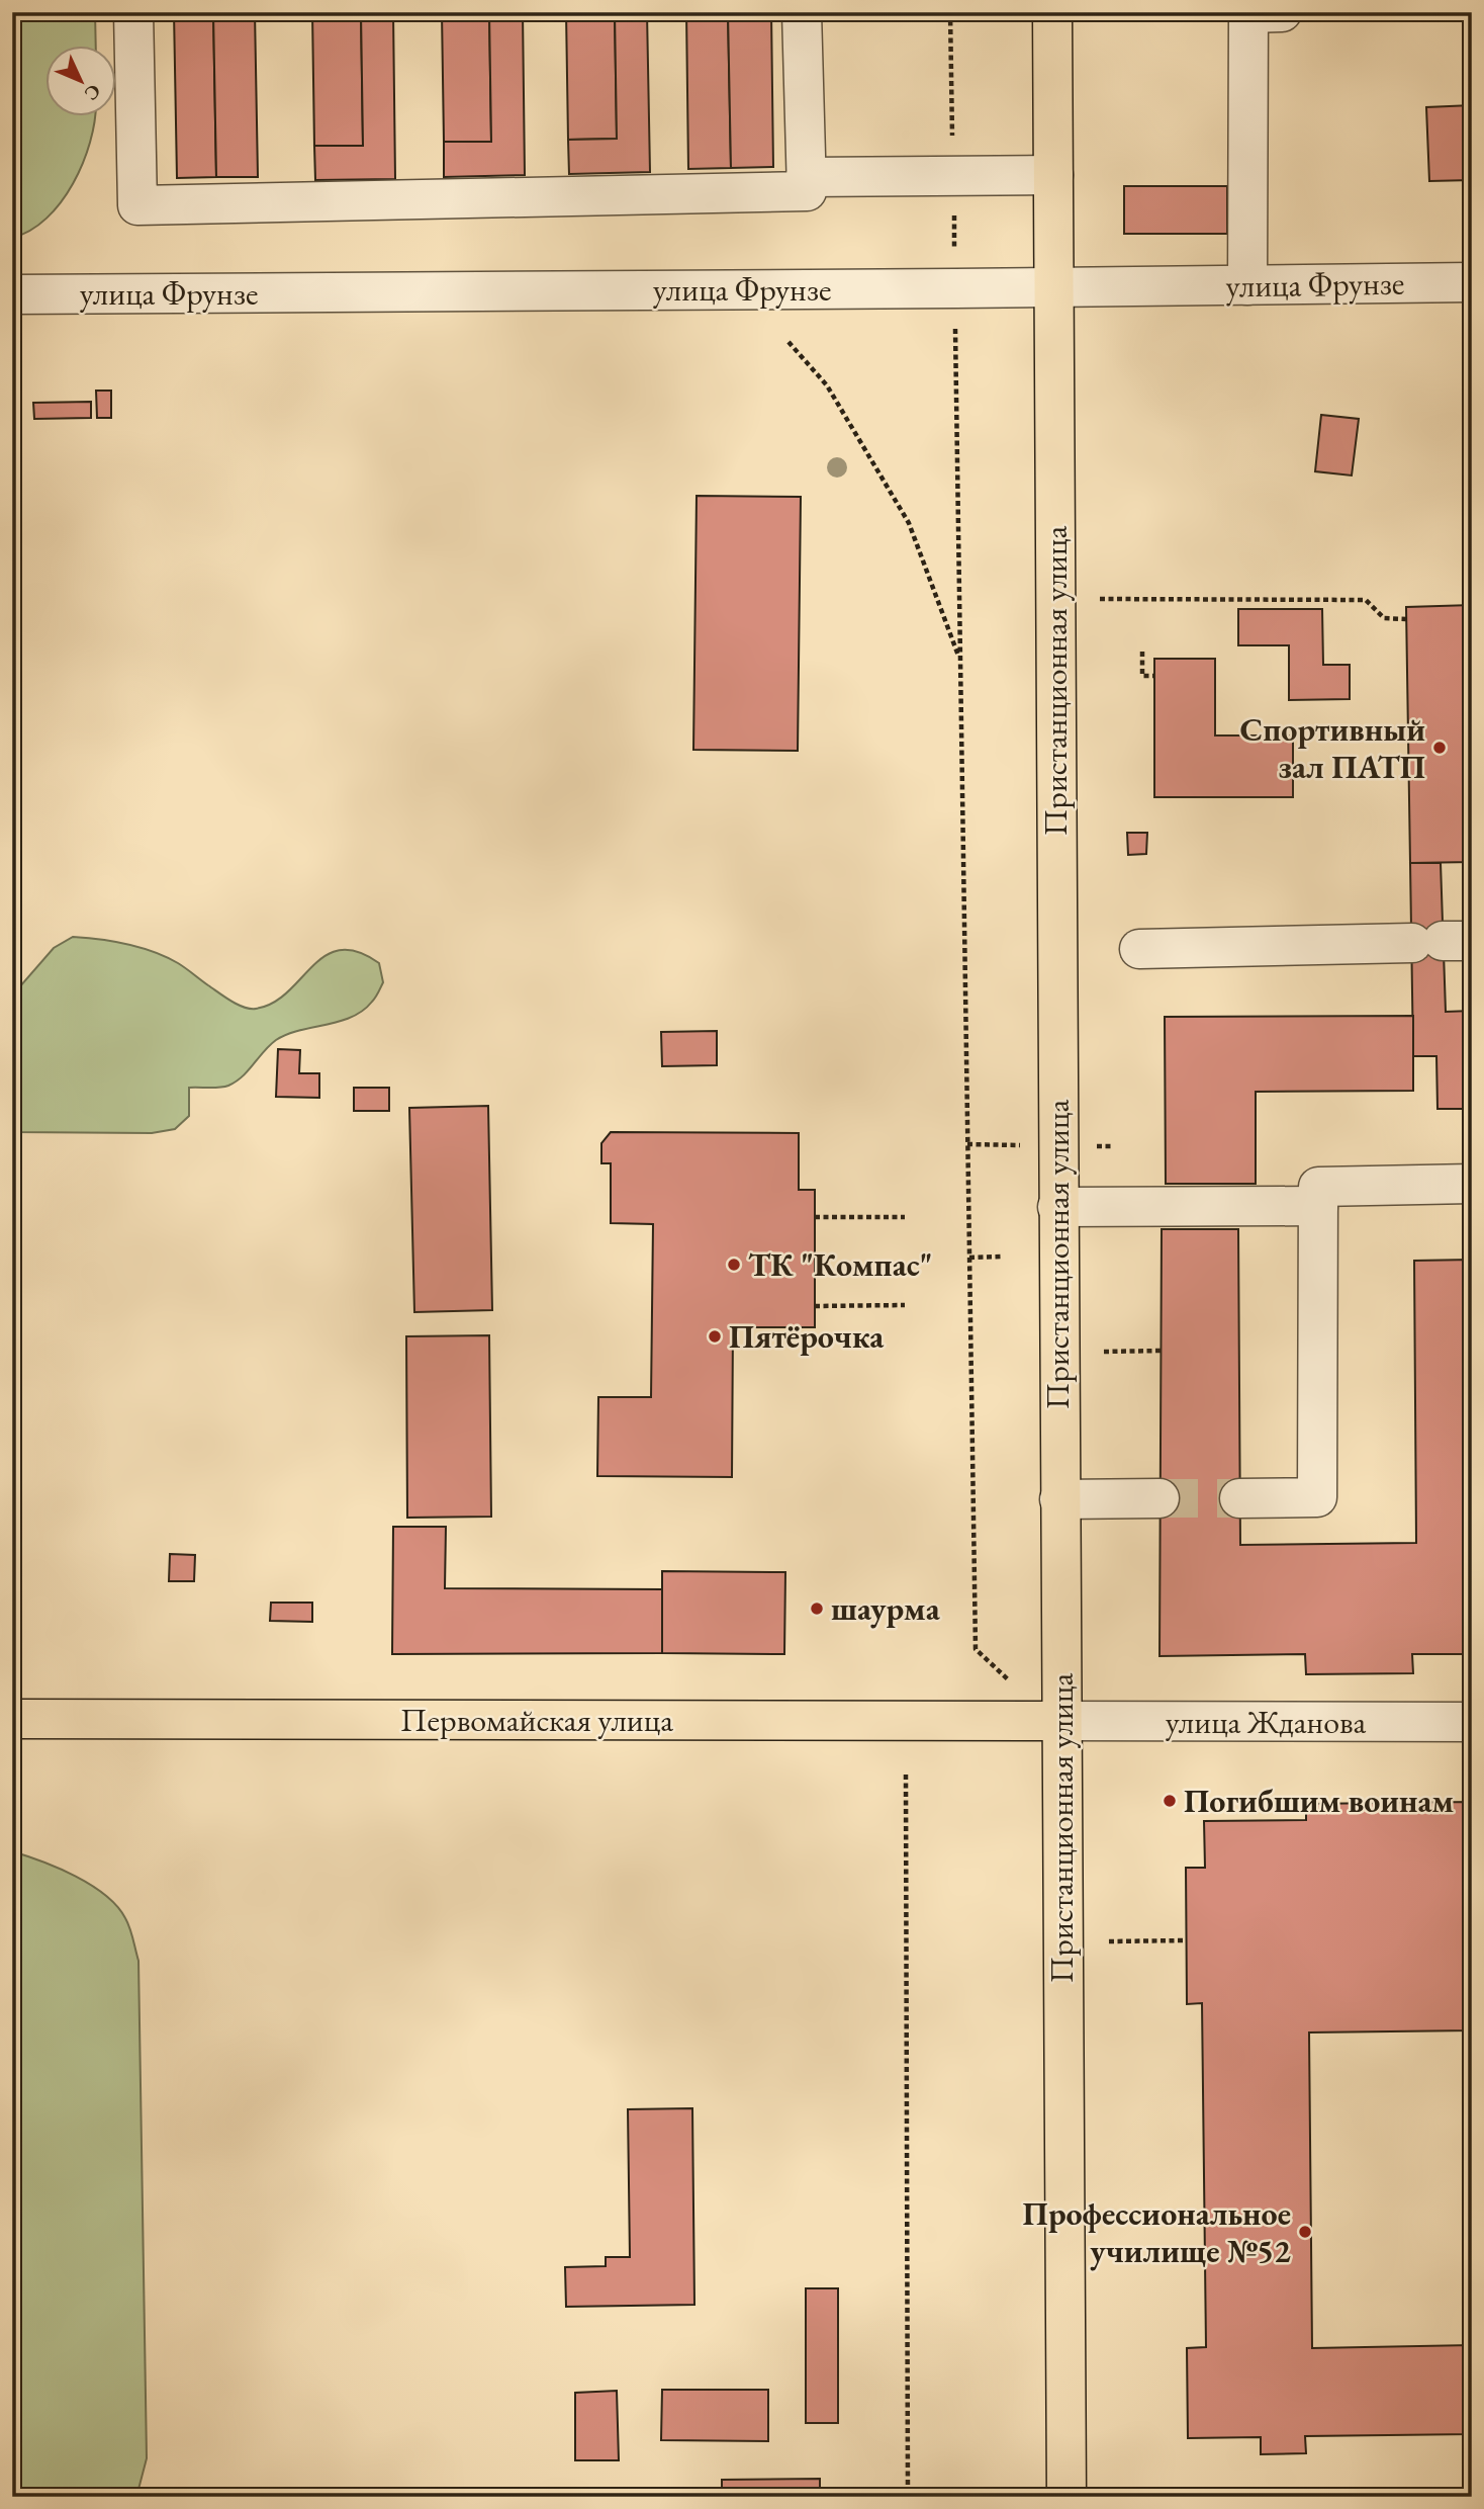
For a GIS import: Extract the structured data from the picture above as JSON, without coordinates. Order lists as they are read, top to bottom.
{
  "streets": {
    "main road": ["Пристанционная улица", "Первомайская улица"],
    "street": ["улица Фрунзе", "улица Жданова"]
  },
  "crossings": [
    ["улица Фрунзе", "Пристанционная улица"],
    ["Пристанционная улица", "Первомайская улица"],
    ["Пристанционная улица", "улица Жданова"],
    ["Первомайская улица", "улица Жданова"]
  ],
  "places": [
    "Спортивный зал ПАТП",
    "ТК \"Компас\"",
    "Пятёрочка",
    "шаурма",
    "Погибшим воинам",
    "Профессиональное училище №52"
  ],
  "north": "bottom right"
}
